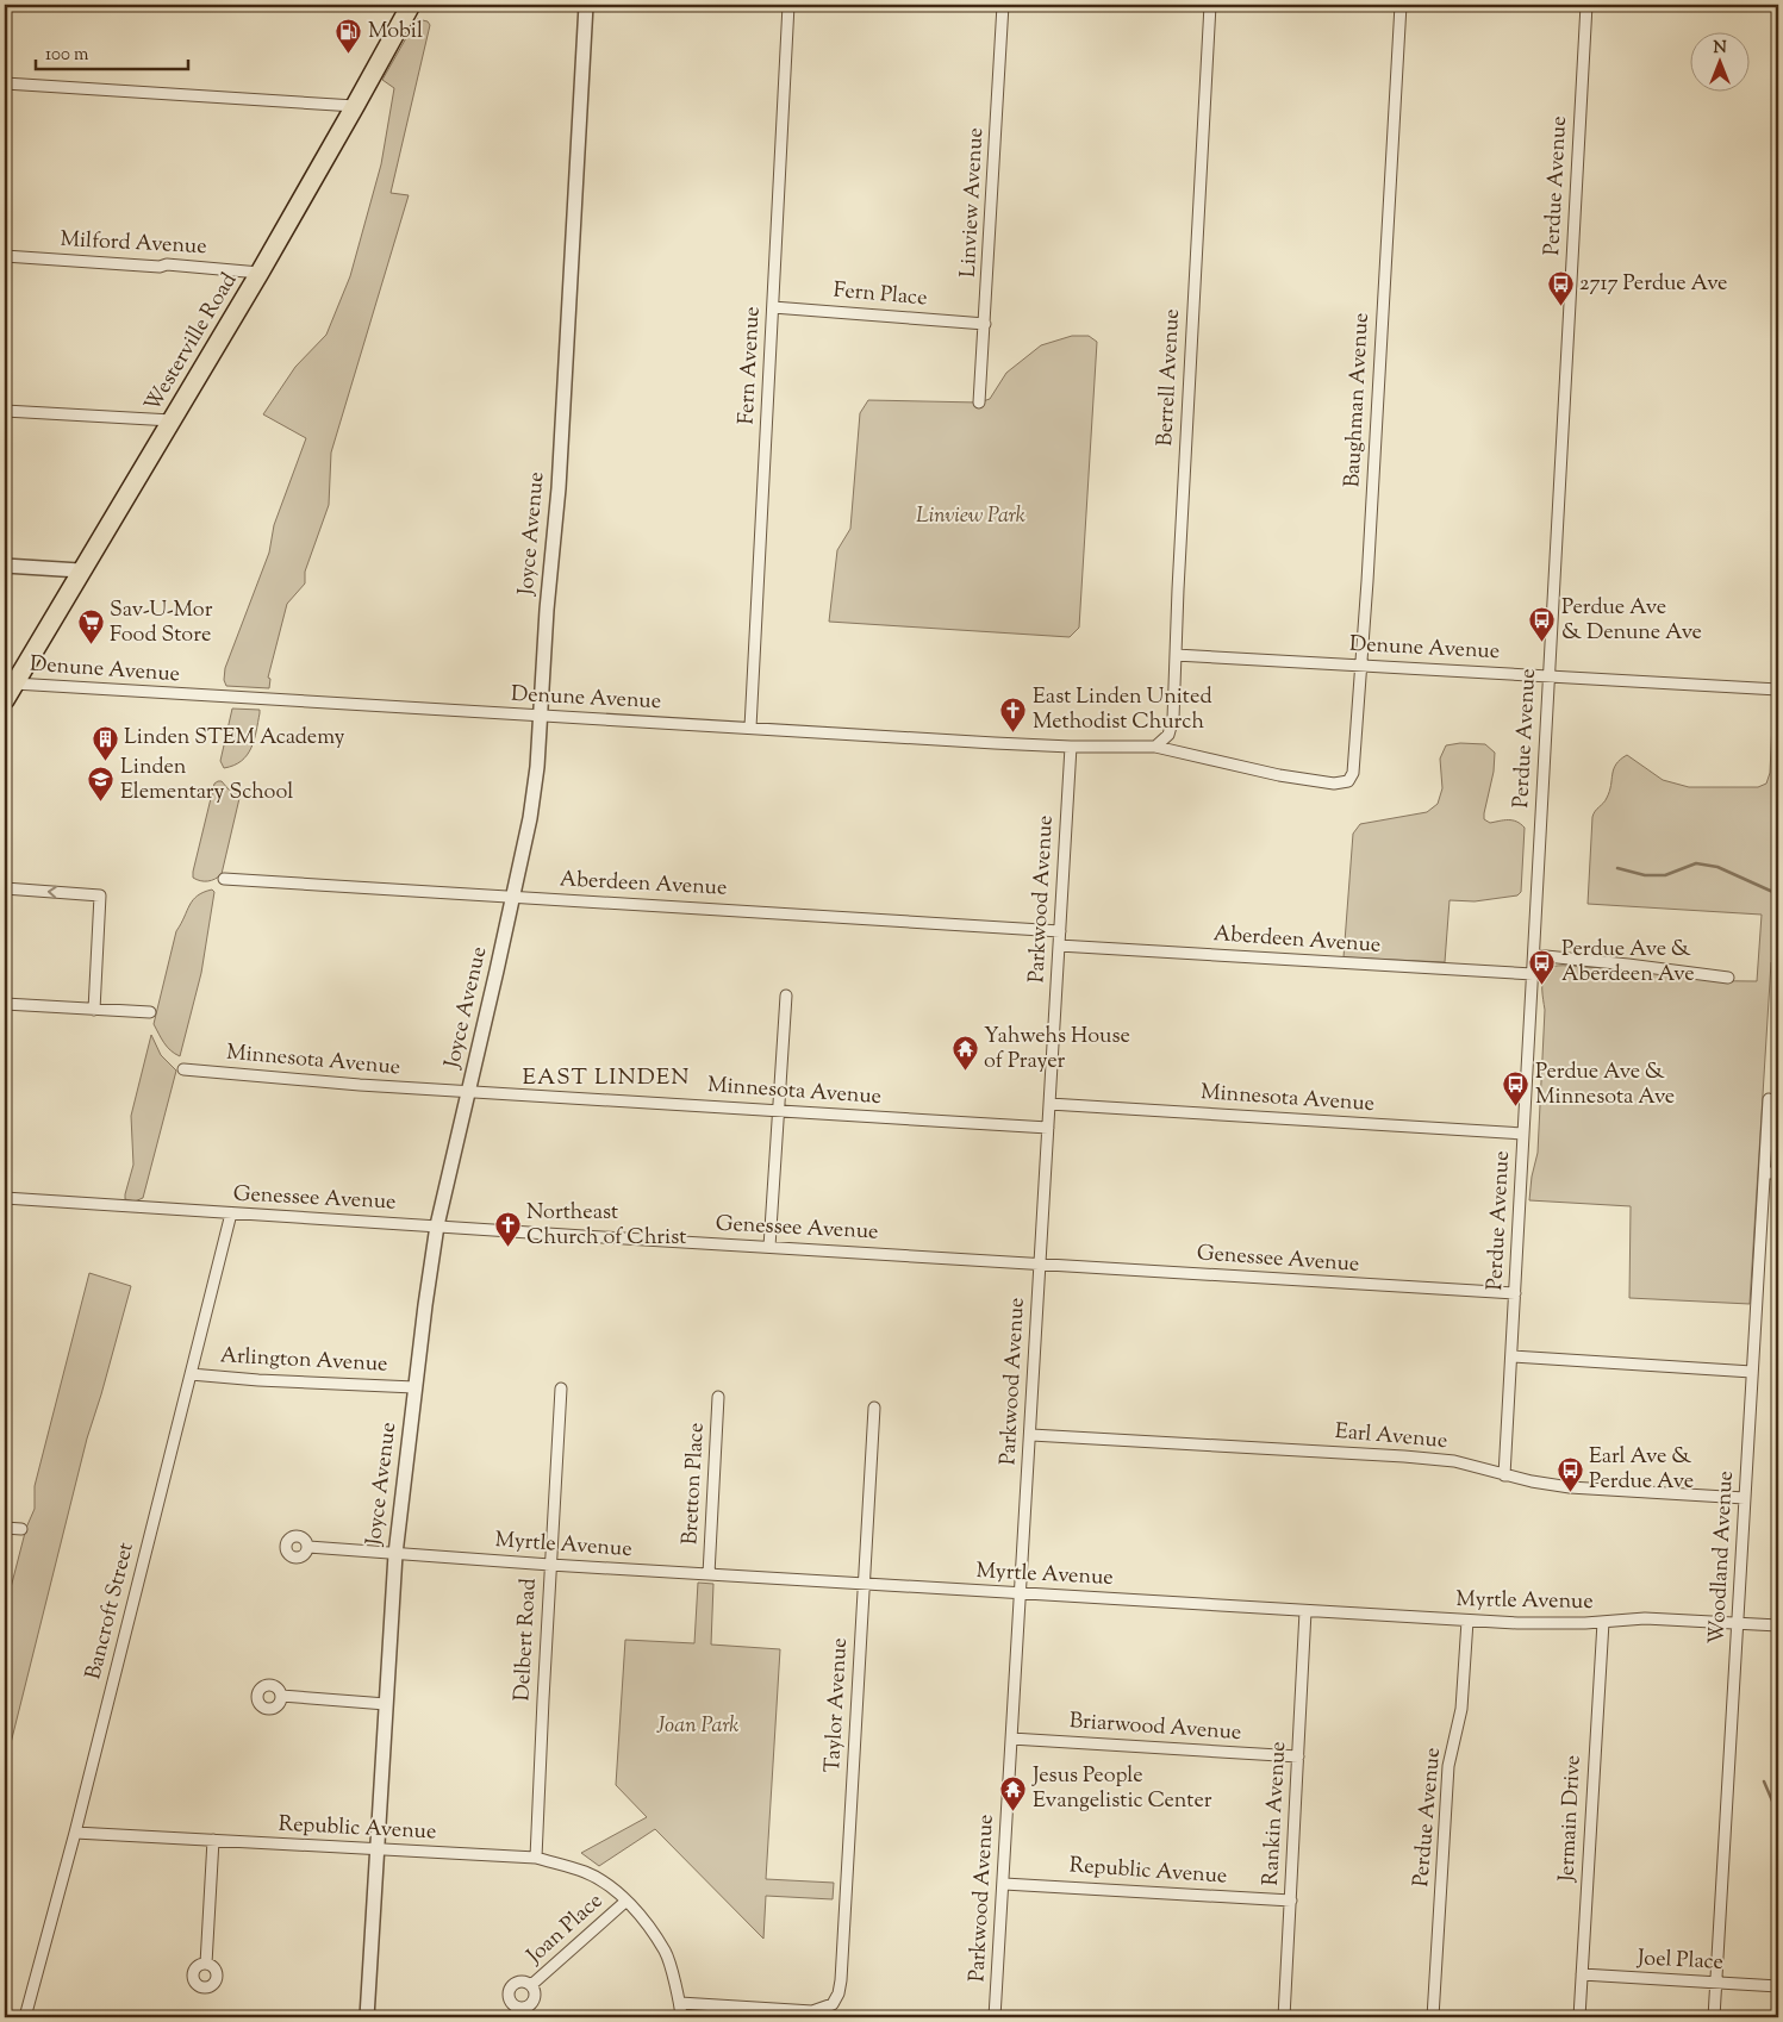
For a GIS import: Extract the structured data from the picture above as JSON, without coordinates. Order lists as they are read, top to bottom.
{
  "streets": {
    "main road": ["Westerville Road"],
    "street": [
      "Perdue Avenue",
      "Linview Avenue",
      "Milford Avenue",
      "Fern Place",
      "Fern Avenue",
      "Berrell Avenue",
      "Baughman Avenue",
      "Joyce Avenue",
      "Denune Avenue",
      "Aberdeen Avenue",
      "Parkwood Avenue",
      "Minnesota Avenue",
      "Genessee Avenue",
      "Arlington Avenue",
      "Earl Avenue",
      "Bretton Place",
      "Myrtle Avenue",
      "Woodland Avenue",
      "Bancroft Street",
      "Delbert Road",
      "Taylor Avenue",
      "Briarwood Avenue",
      "Rankin Avenue",
      "Jermain Drive",
      "Republic Avenue",
      "Joan Place",
      "Joel Place"
    ]
  },
  "crossings": [
    ["Perdue Avenue", "Denune Avenue"],
    ["Perdue Avenue", "Aberdeen Avenue"],
    ["Perdue Avenue", "Minnesota Avenue"],
    ["Perdue Avenue", "Genessee Avenue"],
    ["Perdue Avenue", "Earl Avenue"],
    ["Perdue Avenue", "Myrtle Avenue"],
    ["Linview Avenue", "Fern Place"],
    ["Milford Avenue", "Westerville Road"],
    ["Fern Place", "Fern Avenue"],
    ["Westerville Road", "Denune Avenue"],
    ["Fern Avenue", "Denune Avenue"],
    ["Berrell Avenue", "Denune Avenue"],
    ["Baughman Avenue", "Denune Avenue"],
    ["Joyce Avenue", "Denune Avenue"],
    ["Joyce Avenue", "Aberdeen Avenue"],
    ["Joyce Avenue", "Minnesota Avenue"],
    ["Joyce Avenue", "Genessee Avenue"],
    ["Joyce Avenue", "Arlington Avenue"],
    ["Joyce Avenue", "Myrtle Avenue"],
    ["Joyce Avenue", "Republic Avenue"],
    ["Denune Avenue", "Parkwood Avenue"],
    ["Aberdeen Avenue", "Parkwood Avenue"],
    ["Parkwood Avenue", "Minnesota Avenue"],
    ["Parkwood Avenue", "Genessee Avenue"],
    ["Parkwood Avenue", "Earl Avenue"],
    ["Parkwood Avenue", "Myrtle Avenue"],
    ["Parkwood Avenue", "Briarwood Avenue"],
    ["Parkwood Avenue", "Republic Avenue"],
    ["Genessee Avenue", "Bancroft Street"],
    ["Arlington Avenue", "Bancroft Street"],
    ["Earl Avenue", "Woodland Avenue"],
    ["Bretton Place", "Myrtle Avenue"],
    ["Myrtle Avenue", "Woodland Avenue"],
    ["Myrtle Avenue", "Delbert Road"],
    ["Myrtle Avenue", "Taylor Avenue"],
    ["Myrtle Avenue", "Rankin Avenue"],
    ["Myrtle Avenue", "Jermain Drive"],
    ["Woodland Avenue", "Joel Place"],
    ["Bancroft Street", "Republic Avenue"],
    ["Delbert Road", "Republic Avenue"],
    ["Briarwood Avenue", "Rankin Avenue"],
    ["Rankin Avenue", "Republic Avenue"],
    ["Jermain Drive", "Joel Place"],
    ["Republic Avenue", "Joan Place"]
  ],
  "districts": ["EAST LINDEN"],
  "parks": ["Linview Park", "Joan Park"],
  "places": {
    "fuel station": ["Mobil"],
    "bus stop": [
      "2717 Perdue Ave",
      "Perdue Ave & Denune Ave",
      "Perdue Ave & Aberdeen Ave",
      "Perdue Ave & Minnesota Ave",
      "Earl Ave & Perdue Ave"
    ],
    "supermarket": ["Sav-U-Mor Food Store"],
    "church": ["East Linden United Methodist Church", "Northeast Church of Christ"],
    "building": ["Linden STEM Academy"],
    "school or university": ["Linden Elementary School"],
    "temple": ["Yahwehs House of Prayer", "Jesus People Evangelistic Center"]
  },
  "scale_bar": "100 m",
  "north": "top"
}
